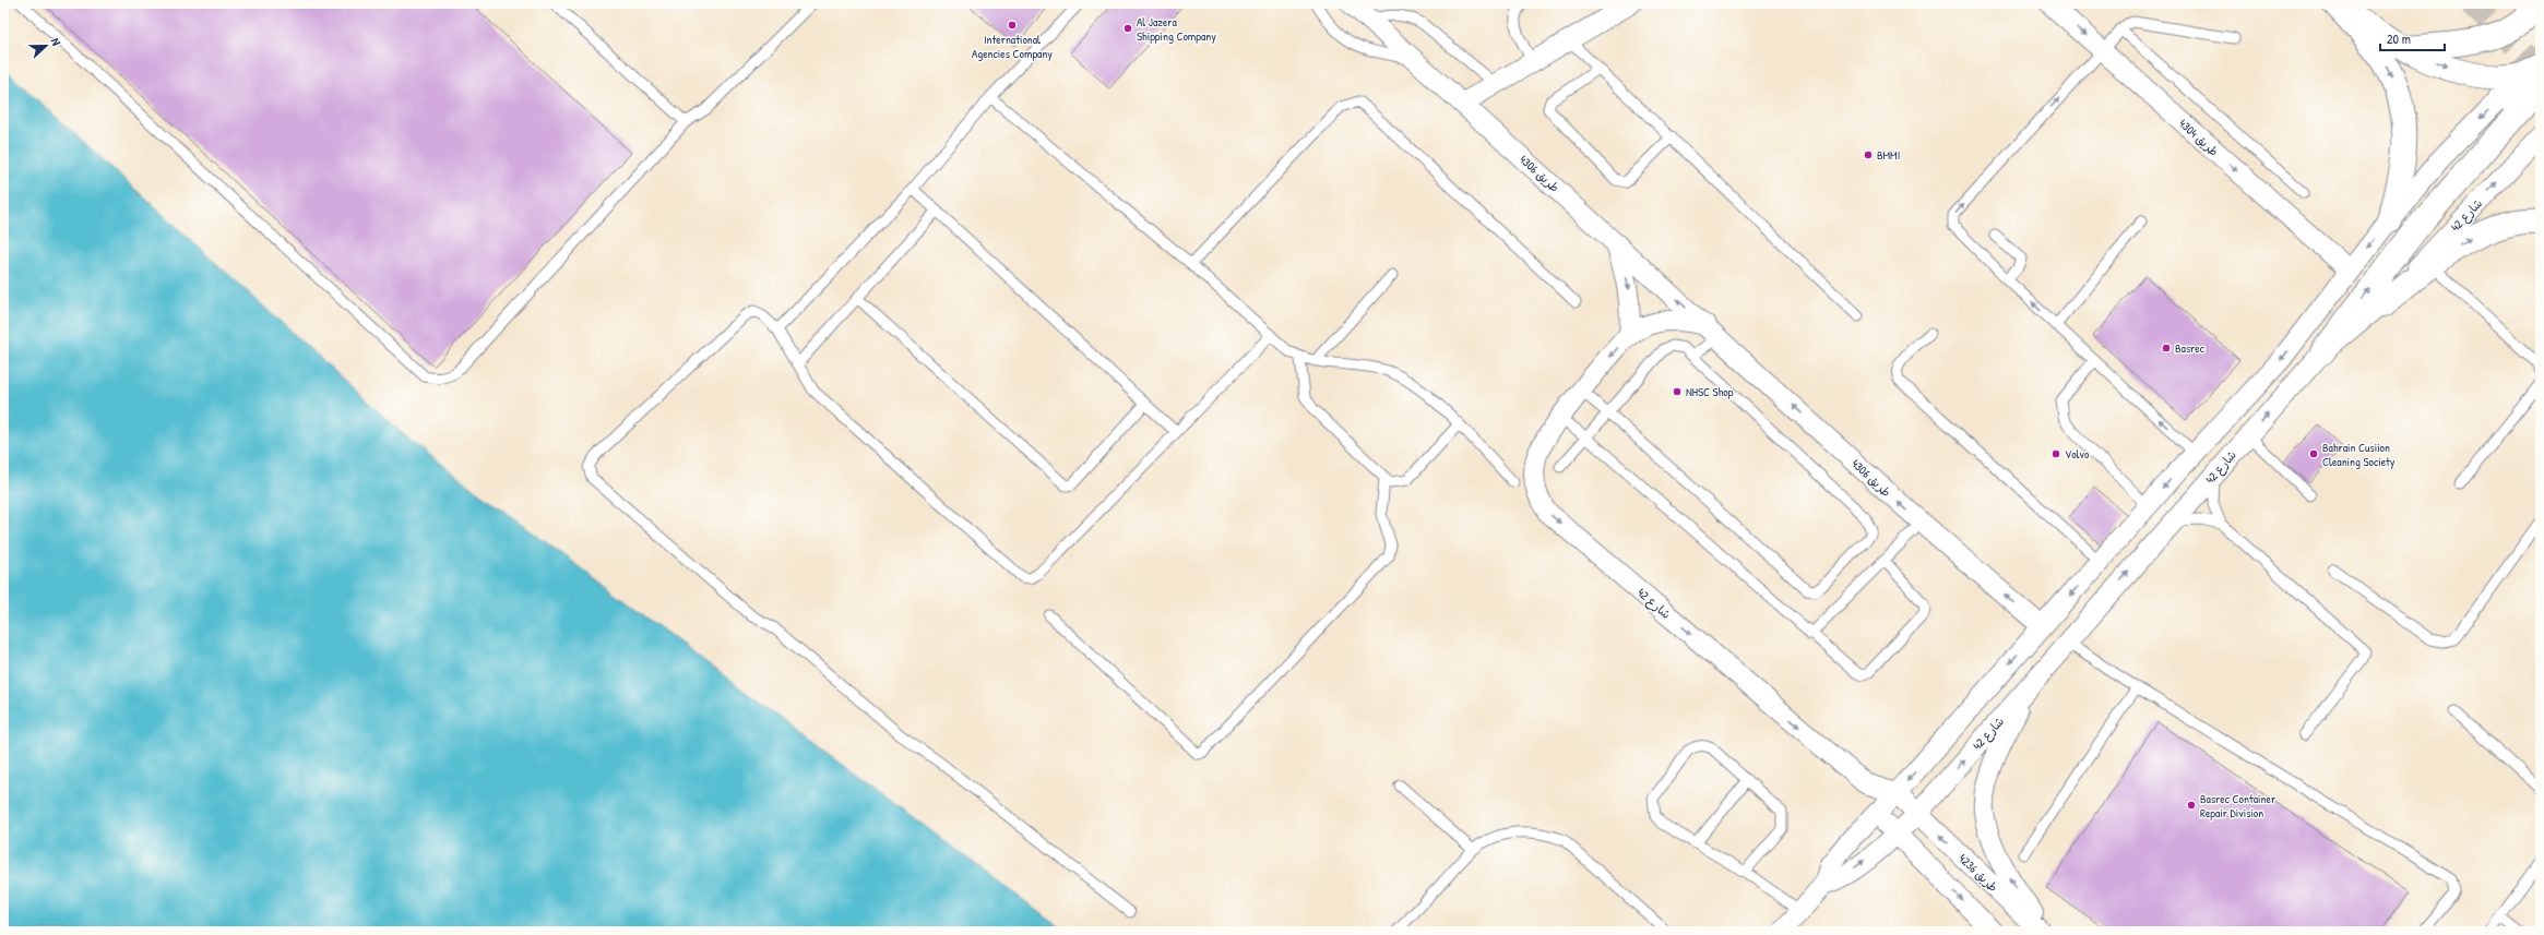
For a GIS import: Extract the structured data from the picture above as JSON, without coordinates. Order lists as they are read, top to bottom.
{
  "streets": {
    "street": [
      "طريق 4304",
      "طريق 4306",
      "شارع 42",
      "طريق 4236"
    ]
  },
  "crossings": [
    ["طريق 4304", "شارع 42"],
    ["طريق 4306", "شارع 42"],
    ["شارع 42", "طريق 4236"]
  ],
  "one_way": ["طريق 4304", "طريق 4306"],
  "places": [
    "International Agencies Company",
    "Al Jazera Shipping Company",
    "BMMI",
    "Basrec",
    "NHSC Shop",
    "Volvo",
    "Bahrain Cusiion Cleaning Society",
    "Basrec Container Repair Division"
  ],
  "scale_bar": "20 m",
  "north": "right"
}
